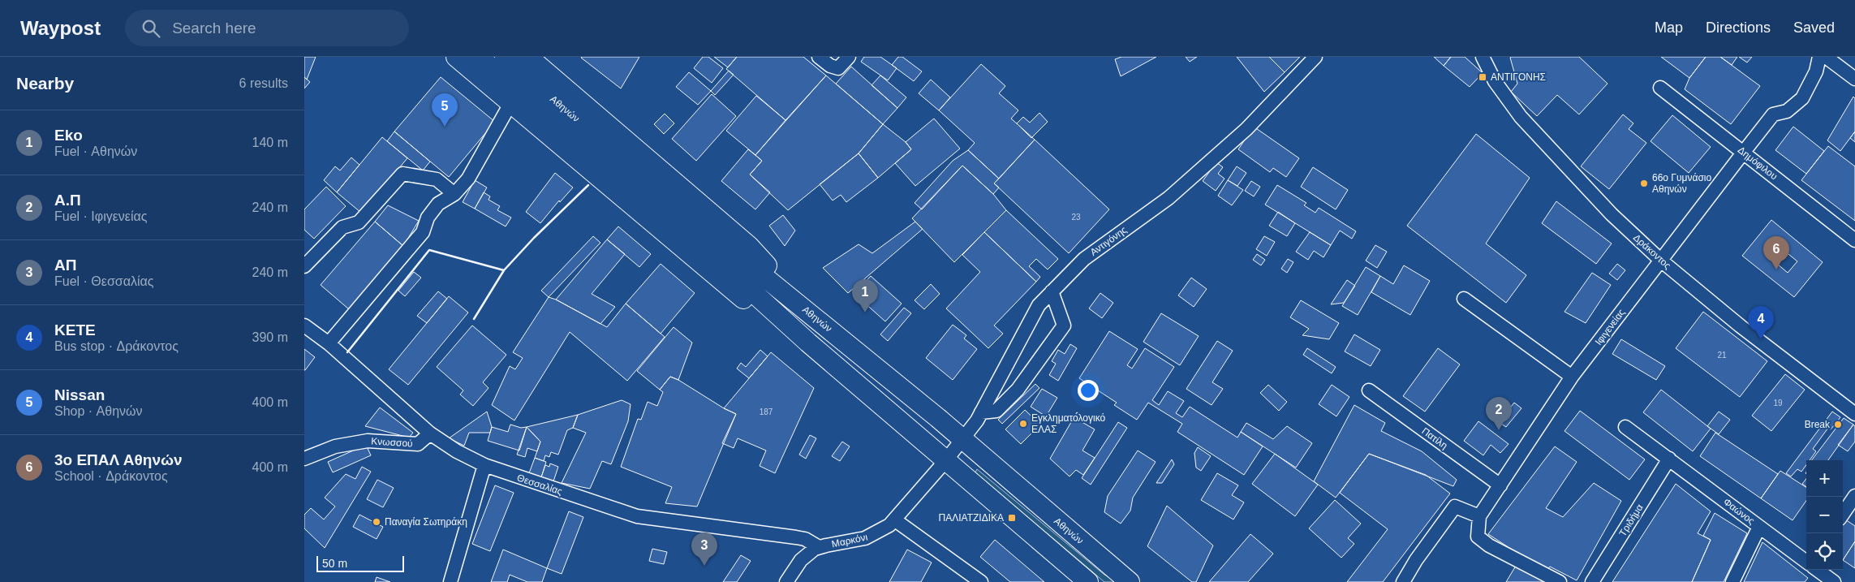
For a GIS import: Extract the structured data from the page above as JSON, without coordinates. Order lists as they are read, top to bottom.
{
  "streets": {
    "highway": ["Αθηνών"],
    "street": [
      "Δημόφιλου",
      "Αντιγόνης",
      "Δράκοντος",
      "Ιφιγενείας",
      "Πατίλη",
      "Κνωσσού",
      "Θεσσαλίας",
      "Φαώνος",
      "Τριδήμα",
      "Μαρκόνι"
    ]
  },
  "crossings": [
    ["Αθηνών", "Αντιγόνης"],
    ["Αθηνών", "Μαρκόνι"],
    ["Δημόφιλου", "Ιφιγενείας"],
    ["Αντιγόνης", "Μαρκόνι"],
    ["Δράκοντος", "Ιφιγενείας"],
    ["Ιφιγενείας", "Πατίλη"],
    ["Κνωσσού", "Θεσσαλίας"],
    ["Θεσσαλίας", "Μαρκόνι"],
    ["Φαώνος", "Τριδήμα"]
  ],
  "places": {
    "transit": ["ΑΝΤΙΓΟΝΗΣ", "ΠΑΛΙΑΤΖΙΔΙΚΑ"],
    "other": [
      "66ο Γυμνάσιο Αθηνών",
      "Εγκληματολογικό ΕΛΑΣ",
      "Break",
      "Παναγία Σωτηράκη"
    ]
  },
  "house_numbers": [
    "23",
    "21",
    "19",
    "187"
  ],
  "scale_bar": "50 m",
  "page": {
    "header": "Waypost",
    "search": "Search here",
    "nav": ["Map", "Directions", "Saved"],
    "heading": ["Nearby", "6 results"],
    "pins": [
      "5",
      "6",
      "1",
      "4",
      "2",
      "3"
    ],
    "list": [
      {
        "mark": "1",
        "name": "Eko",
        "note": "Fuel · Αθηνών",
        "value": "140 m"
      },
      {
        "mark": "2",
        "name": "Α.Π",
        "note": "Fuel · Ιφιγενείας",
        "value": "240 m"
      },
      {
        "mark": "3",
        "name": "ΑΠ",
        "note": "Fuel · Θεσσαλίας",
        "value": "240 m"
      },
      {
        "mark": "4",
        "name": "ΚΕΤΕ",
        "note": "Bus stop · Δράκοντος",
        "value": "390 m"
      },
      {
        "mark": "5",
        "name": "Nissan",
        "note": "Shop · Αθηνών",
        "value": "400 m"
      },
      {
        "mark": "6",
        "name": "3ο ΕΠΑΛ Αθηνών",
        "note": "School · Δράκοντος",
        "value": "400 m"
      }
    ],
    "map_buttons": ["+", "−"],
    "scale": "50 m"
  }
}
